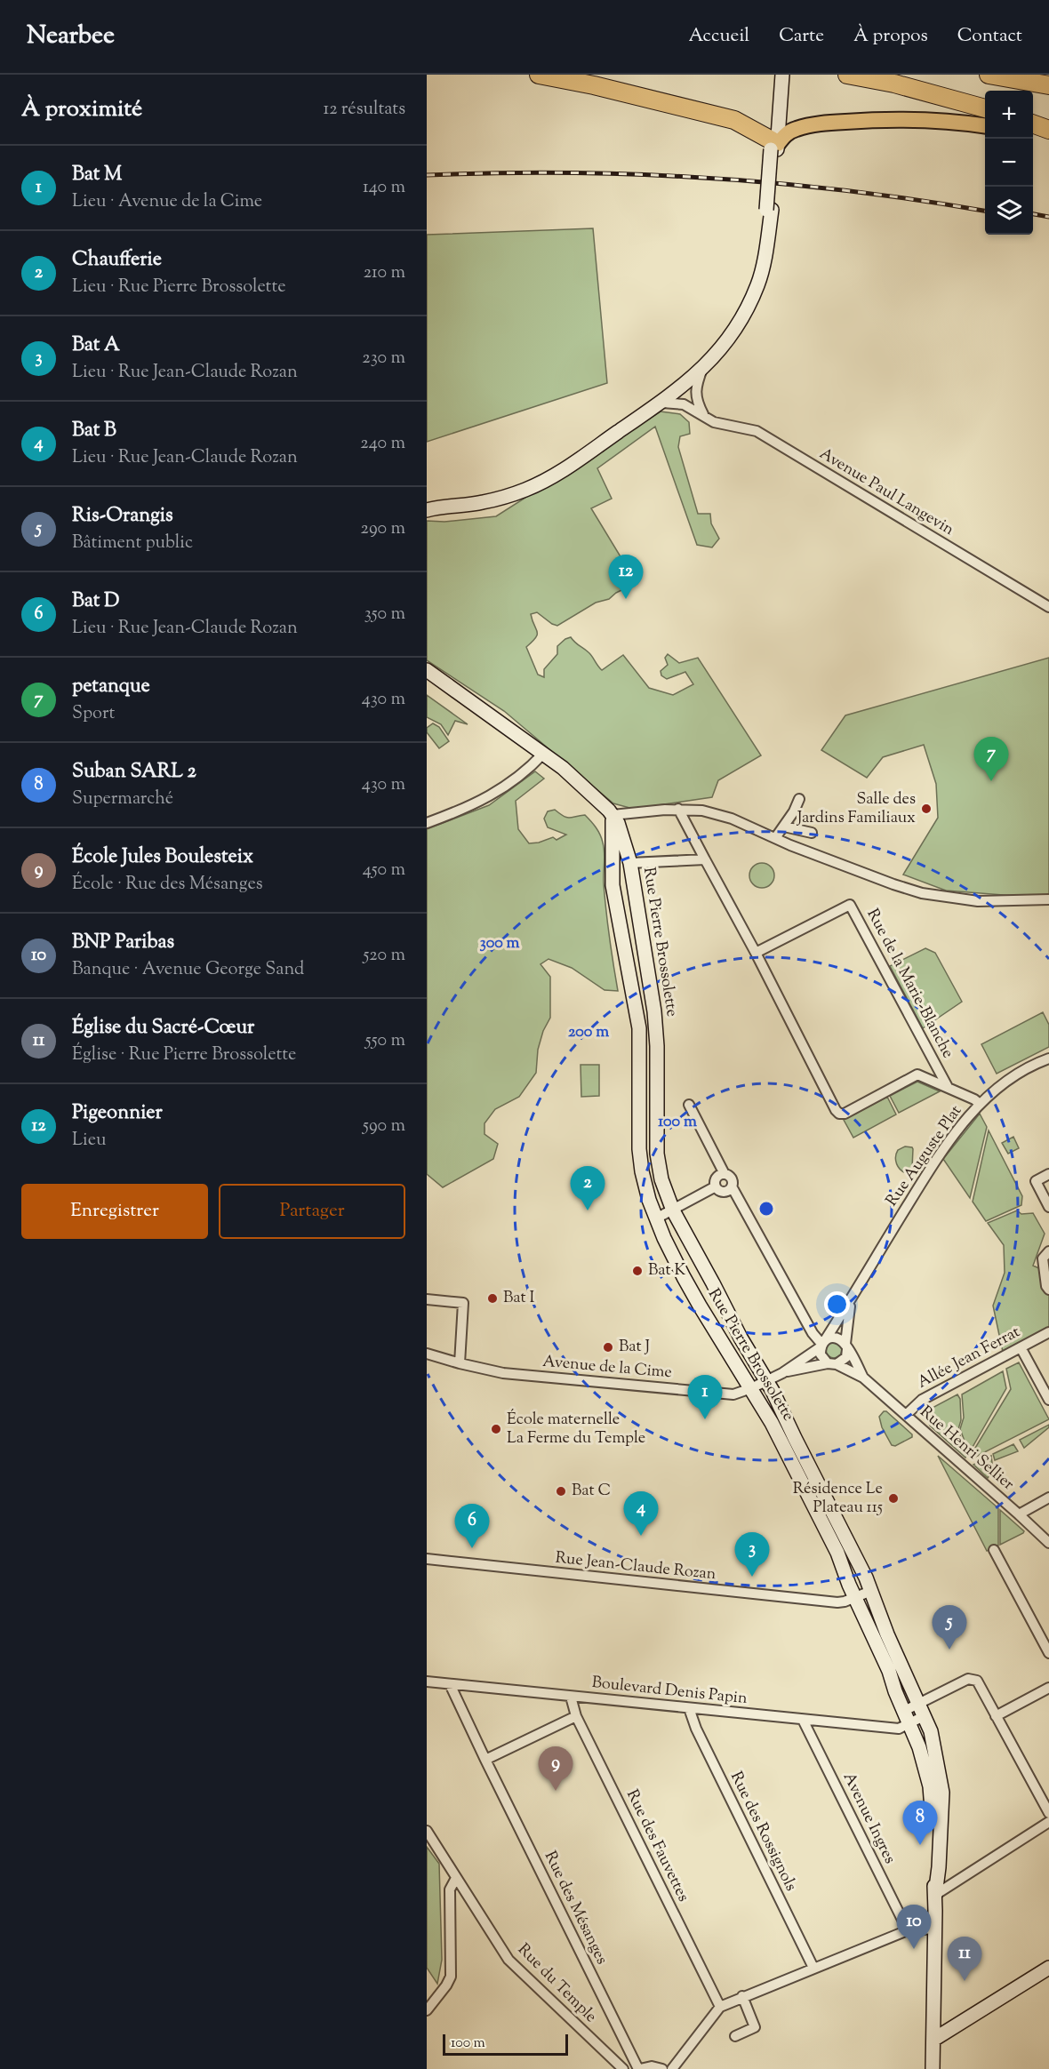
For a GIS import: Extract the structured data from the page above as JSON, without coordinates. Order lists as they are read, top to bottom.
{
  "streets": {
    "main road": ["Rue Pierre Brossolette"],
    "street": [
      "Avenue Paul Langevin",
      "Rue de la Marie-Blanche",
      "Rue Auguste Plat",
      "Allée Jean Ferrat",
      "Avenue de la Cime",
      "Rue Henri Sellier",
      "Rue Jean-Claude Rozan",
      "Boulevard Denis Papin",
      "Avenue Ingres",
      "Rue des Rossignols",
      "Rue des Fauvettes",
      "Rue des Mésanges",
      "Rue du Temple"
    ]
  },
  "crossings": [
    ["Rue Pierre Brossolette", "Avenue de la Cime"],
    ["Rue Pierre Brossolette", "Rue Jean-Claude Rozan"],
    ["Rue Pierre Brossolette", "Boulevard Denis Papin"],
    ["Rue de la Marie-Blanche", "Rue Auguste Plat"],
    ["Allée Jean Ferrat", "Rue Henri Sellier"],
    ["Boulevard Denis Papin", "Avenue Ingres"],
    ["Boulevard Denis Papin", "Rue des Rossignols"],
    ["Boulevard Denis Papin", "Rue des Fauvettes"],
    ["Boulevard Denis Papin", "Rue des Mésanges"]
  ],
  "places": [
    "Salle des Jardins Familiaux",
    "Bat K",
    "Bat I",
    "Bat J",
    "École maternelle La Ferme du Temple",
    "Bat C",
    "Résidence Le Plateau 115"
  ],
  "scale_bar": "100 m",
  "page": {
    "header": "Nearbee",
    "nav": [
      "Accueil",
      "Carte",
      "À propos",
      "Contact"
    ],
    "heading": ["À proximité", "12 résultats"],
    "map_buttons": ["+", "−"],
    "list": [
      {
        "mark": "1",
        "name": "Bat M",
        "note": "Lieu · Avenue de la Cime",
        "value": "140 m"
      },
      {
        "mark": "2",
        "name": "Chaufferie",
        "note": "Lieu · Rue Pierre Brossolette",
        "value": "210 m"
      },
      {
        "mark": "3",
        "name": "Bat A",
        "note": "Lieu · Rue Jean-Claude Rozan",
        "value": "230 m"
      },
      {
        "mark": "4",
        "name": "Bat B",
        "note": "Lieu · Rue Jean-Claude Rozan",
        "value": "240 m"
      },
      {
        "mark": "5",
        "name": "Ris-Orangis",
        "note": "Bâtiment public",
        "value": "290 m"
      },
      {
        "mark": "6",
        "name": "Bat D",
        "note": "Lieu · Rue Jean-Claude Rozan",
        "value": "350 m"
      },
      {
        "mark": "7",
        "name": "petanque",
        "note": "Sport",
        "value": "430 m"
      },
      {
        "mark": "8",
        "name": "Suban SARL 2",
        "note": "Supermarché",
        "value": "430 m"
      },
      {
        "mark": "9",
        "name": "École Jules Boulesteix",
        "note": "École · Rue des Mésanges",
        "value": "450 m"
      },
      {
        "mark": "10",
        "name": "BNP Paribas",
        "note": "Banque · Avenue George Sand",
        "value": "520 m"
      },
      {
        "mark": "11",
        "name": "Église du Sacré-Cœur",
        "note": "Église · Rue Pierre Brossolette",
        "value": "550 m"
      },
      {
        "mark": "12",
        "name": "Pigeonnier",
        "note": "Lieu",
        "value": "590 m"
      }
    ],
    "pins": [
      "12",
      "7",
      "2",
      "1",
      "4",
      "6",
      "3",
      "5",
      "9",
      "8",
      "10",
      "11"
    ],
    "buttons": ["Enregistrer", "Partager"],
    "scale": "100 m"
  },
  "rings": ["300 m", "200 m", "100 m"]
}
